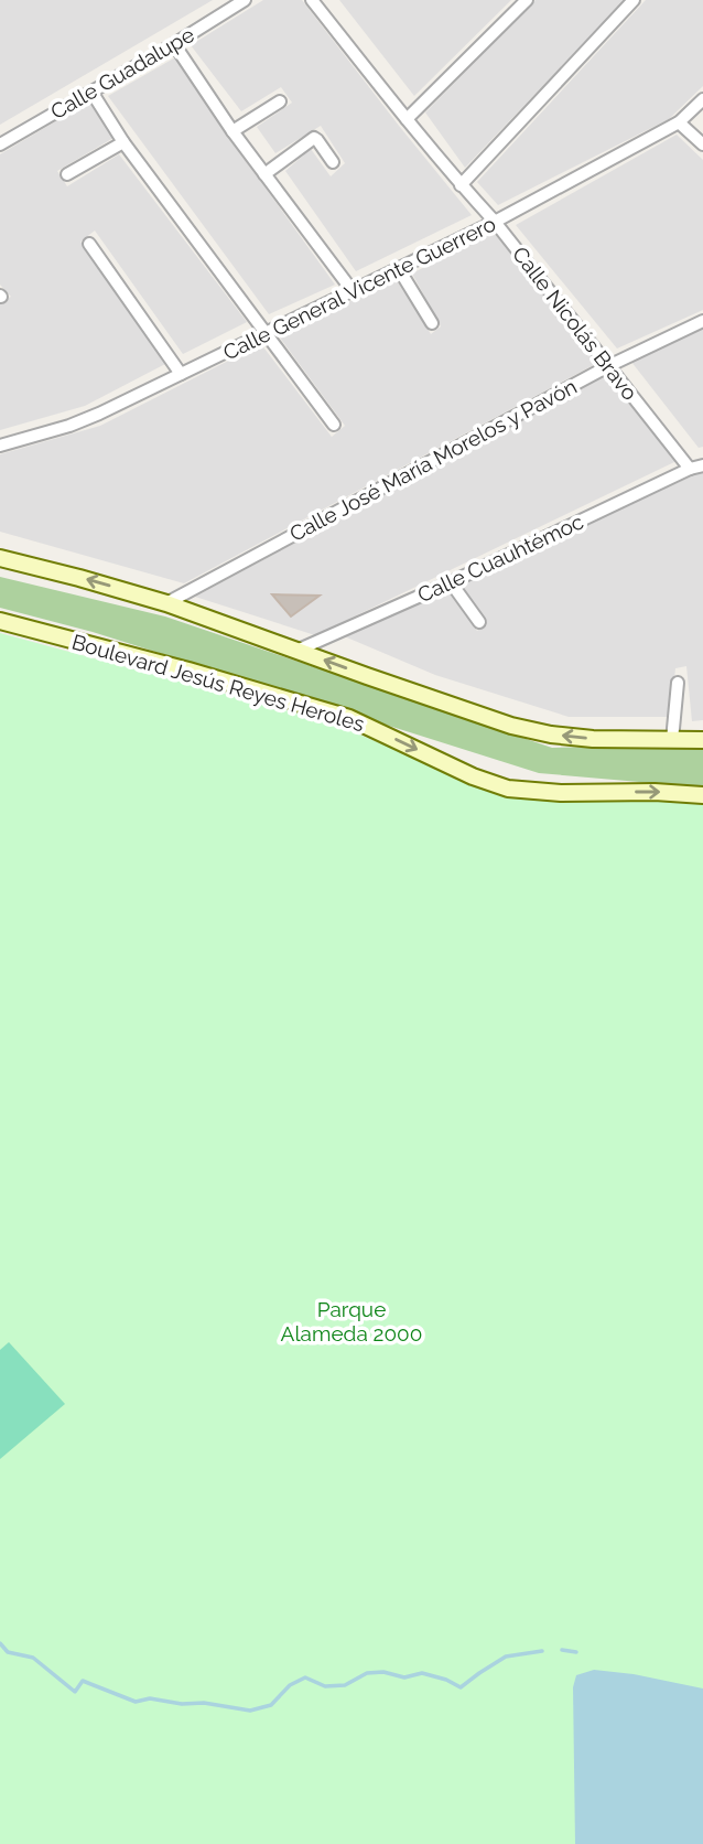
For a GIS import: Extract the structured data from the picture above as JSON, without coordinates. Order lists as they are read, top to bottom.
{
  "streets": {
    "main road": ["Boulevard Jesús Reyes Heroles"],
    "street": [
      "Calle Guadalupe",
      "Calle General Vicente Guerrero",
      "Calle Nicolás Bravo",
      "Calle José María Morelos y Pavón",
      "Calle Cuauhtémoc"
    ]
  },
  "crossings": [
    ["Calle General Vicente Guerrero", "Calle Nicolás Bravo"],
    ["Calle Nicolás Bravo", "Calle José María Morelos y Pavón"],
    ["Calle Nicolás Bravo", "Calle Cuauhtémoc"]
  ],
  "parks": ["Parque Alameda 2000"]
}
